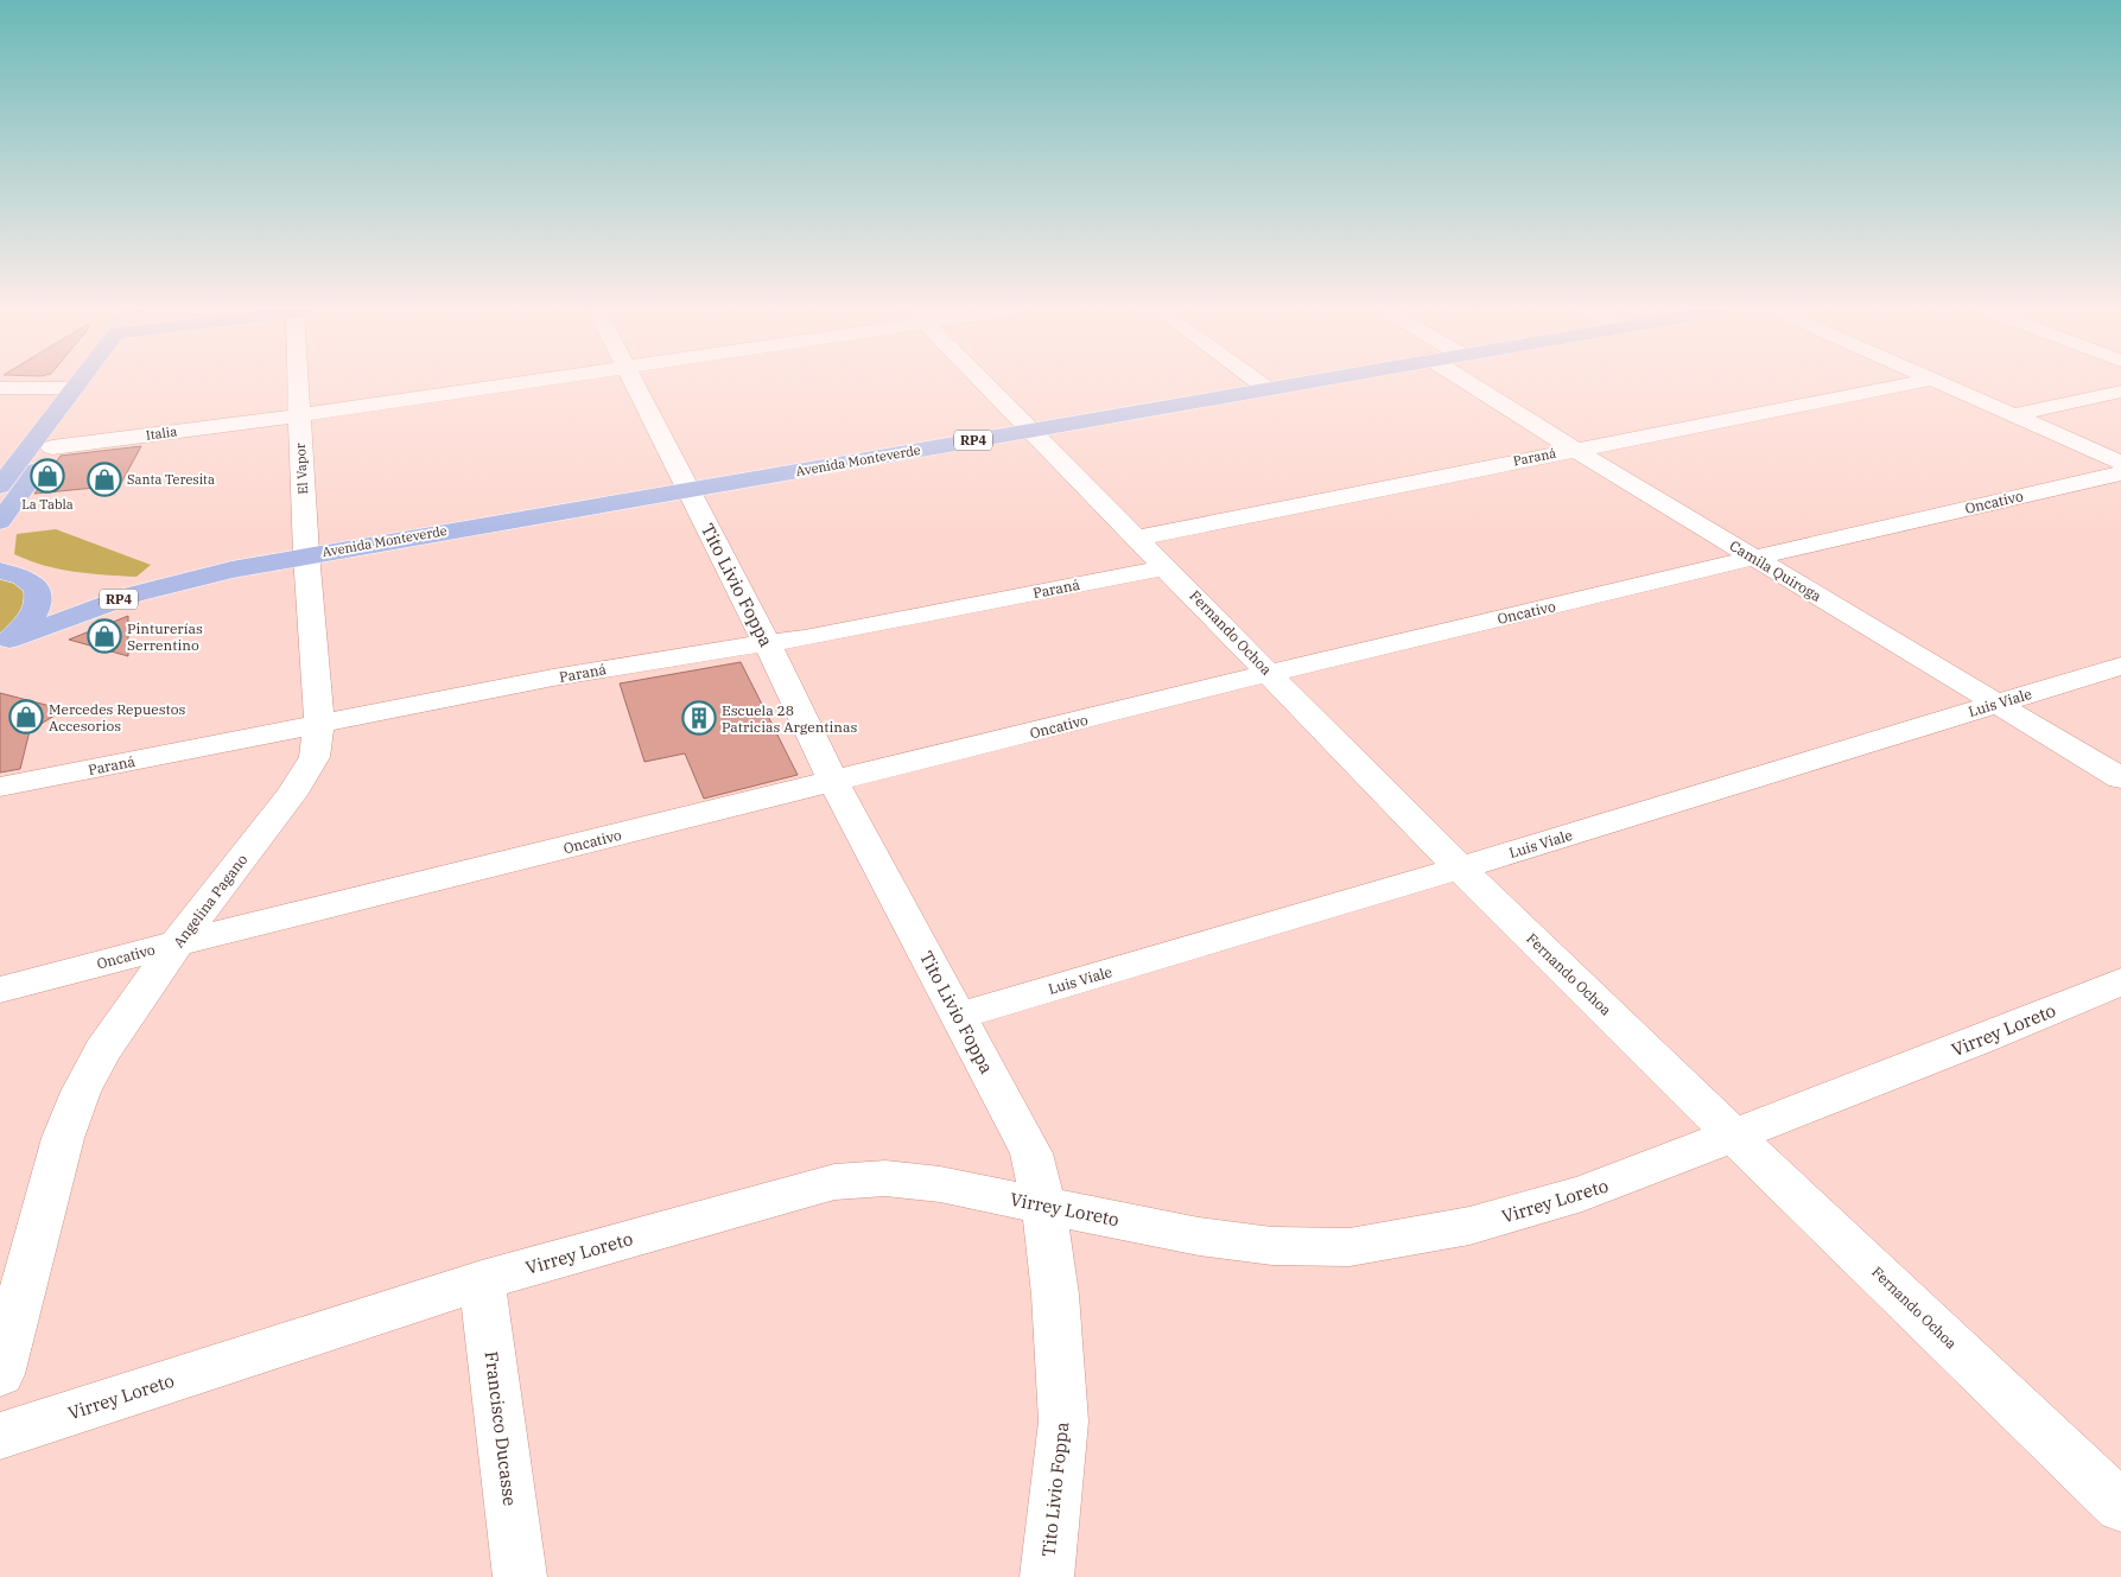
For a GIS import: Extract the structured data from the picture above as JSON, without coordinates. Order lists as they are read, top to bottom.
{
  "streets": {
    "main road": ["RP4", "Avenida Monteverde"],
    "street": [
      "Italia",
      "Paraná",
      "El Vapor",
      "Oncativo",
      "Camila Quiroga",
      "Tito Livio Foppa",
      "Fernando Ochoa",
      "Luis Viale",
      "Angelina Pagano",
      "Virrey Loreto",
      "Francisco Ducasse"
    ]
  },
  "crossings": [
    ["Italia", "El Vapor"],
    ["RP4", "Avenida Monteverde"],
    ["Paraná", "Camila Quiroga"],
    ["Paraná", "Tito Livio Foppa"],
    ["Paraná", "Fernando Ochoa"],
    ["Paraná", "Angelina Pagano"],
    ["Avenida Monteverde", "El Vapor"],
    ["Avenida Monteverde", "Tito Livio Foppa"],
    ["Avenida Monteverde", "Fernando Ochoa"],
    ["Avenida Monteverde", "Angelina Pagano"],
    ["El Vapor", "Angelina Pagano"],
    ["Oncativo", "Camila Quiroga"],
    ["Oncativo", "Tito Livio Foppa"],
    ["Oncativo", "Fernando Ochoa"],
    ["Oncativo", "Angelina Pagano"],
    ["Camila Quiroga", "Luis Viale"],
    ["Tito Livio Foppa", "Luis Viale"],
    ["Tito Livio Foppa", "Virrey Loreto"],
    ["Fernando Ochoa", "Luis Viale"],
    ["Fernando Ochoa", "Virrey Loreto"],
    ["Virrey Loreto", "Francisco Ducasse"]
  ],
  "places": {
    "shop": [
      "La Tabla",
      "Santa Teresita",
      "Pinturerías Serrentino",
      "Mercedes Repuestos Accesorios"
    ],
    "building": ["Escuela 28 Patricias Argentinas"]
  }
}
